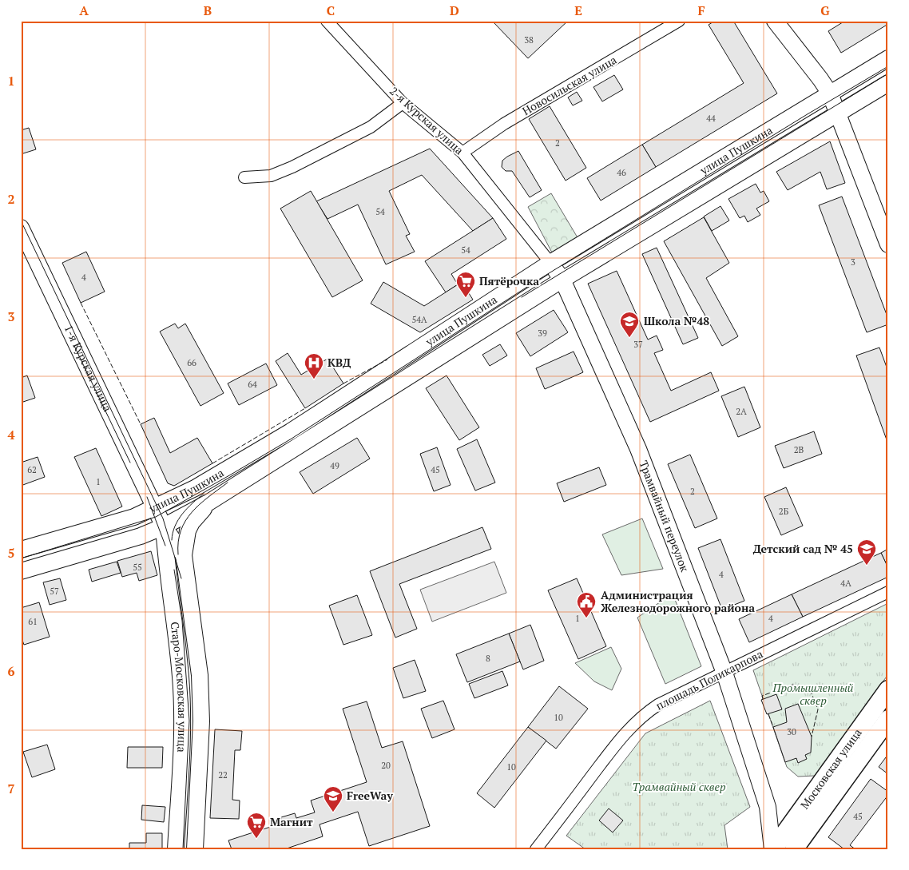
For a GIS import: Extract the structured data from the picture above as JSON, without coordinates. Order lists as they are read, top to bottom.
{
  "streets": {
    "main road": [
      "улица Пушкина",
      "1-я Курская улица",
      "Трамвайный переулок",
      "Старо-Московская улица",
      "Московская улица"
    ],
    "street": ["Новосильская улица", "2-я Курская улица", "площадь Поликарпова"]
  },
  "crossings": [
    ["Новосильская улица", "2-я Курская улица"],
    ["2-я Курская улица", "улица Пушкина"],
    ["2-я Курская улица", "Трамвайный переулок"],
    ["улица Пушкина", "1-я Курская улица"],
    ["улица Пушкина", "Трамвайный переулок"],
    ["улица Пушкина", "Старо-Московская улица"],
    ["1-я Курская улица", "Старо-Московская улица"],
    ["Трамвайный переулок", "площадь Поликарпова"],
    ["Трамвайный переулок", "Московская улица"]
  ],
  "parks": ["Промышленный сквер", "Трамвайный сквер"],
  "places": {
    "supermarket": ["Пятёрочка", "Магнит"],
    "school or university": ["Школа №48", "Детский сад № 45", "FreeWay"],
    "hospital": ["КВД"],
    "public building": ["Администрация Железнодорожного района"]
  },
  "house_numbers": [
    "38",
    "44",
    "2",
    "46",
    "54",
    "54",
    "3",
    "4",
    "54А",
    "39",
    "37",
    "66",
    "64",
    "2А",
    "2В",
    "49",
    "62",
    "45",
    "1",
    "2",
    "2Б",
    "55",
    "4",
    "4А",
    "57",
    "1",
    "4",
    "61",
    "8",
    "10",
    "30",
    "20",
    "10",
    "22",
    "45"
  ],
  "grid": {
    "columns": [
      "A",
      "B",
      "C",
      "D",
      "E",
      "F",
      "G"
    ],
    "rows": [
      "1",
      "2",
      "3",
      "4",
      "5",
      "6",
      "7"
    ]
  }
}
